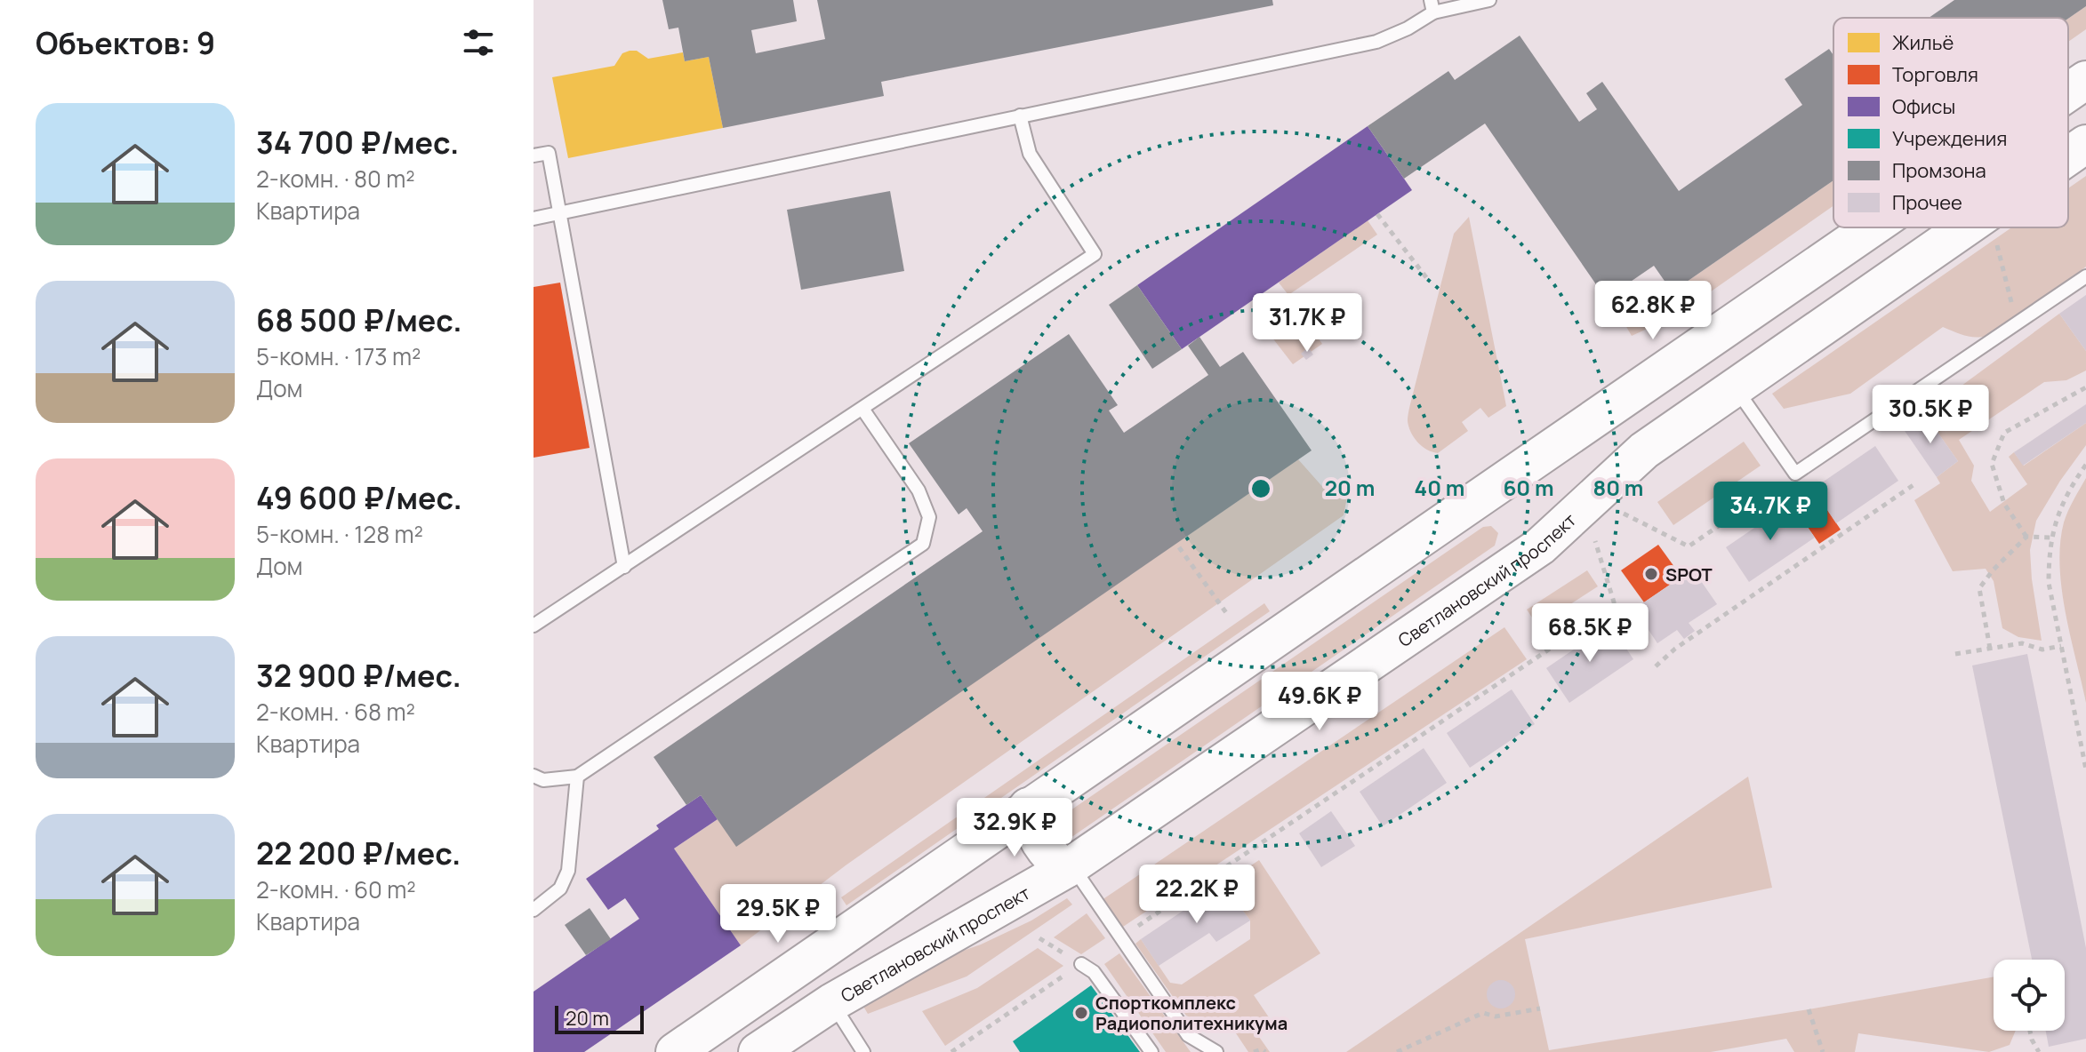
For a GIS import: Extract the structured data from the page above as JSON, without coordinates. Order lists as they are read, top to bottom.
{
  "streets": {
    "main road": ["Светлановский проспект"]
  },
  "places": ["SPOT", "Спорткомплекс Радиополитехникума"],
  "legend": [
    "Жильё",
    "Торговля",
    "Офисы",
    "Учреждения",
    "Промзона",
    "Прочее"
  ],
  "scale_bar": "20 m",
  "page": {
    "heading": "Объектов: 9",
    "list": [
      {
        "name": "34 700 ₽/мес.",
        "note": "2-комн. · 80 m² · Квартира"
      },
      {
        "name": "68 500 ₽/мес.",
        "note": "5-комн. · 173 m² · Дом"
      },
      {
        "name": "49 600 ₽/мес.",
        "note": "5-комн. · 128 m² · Дом"
      },
      {
        "name": "32 900 ₽/мес.",
        "note": "2-комн. · 68 m² · Квартира"
      },
      {
        "name": "22 200 ₽/мес.",
        "note": "2-комн. · 60 m² · Квартира"
      }
    ],
    "price": [
      "62.8K ₽",
      "31.7K ₽",
      "30.5K ₽",
      "34.7K ₽",
      "68.5K ₽",
      "49.6K ₽",
      "32.9K ₽",
      "22.2K ₽",
      "29.5K ₽"
    ],
    "scale": "20 m"
  },
  "rings": [
    "20 m",
    "40 m",
    "60 m",
    "80 m"
  ]
}
